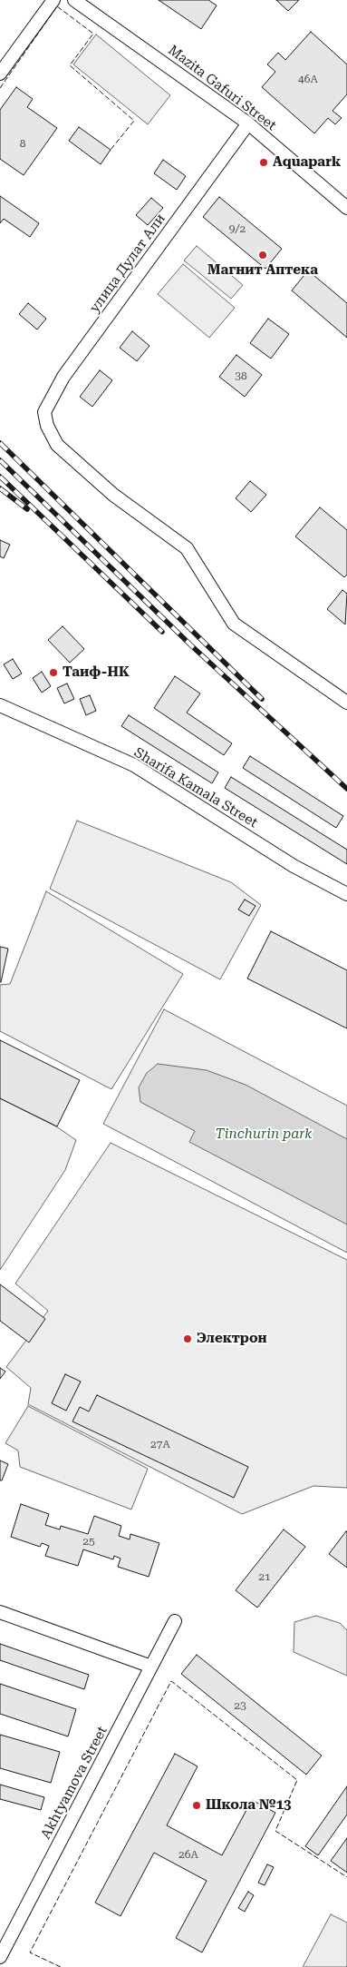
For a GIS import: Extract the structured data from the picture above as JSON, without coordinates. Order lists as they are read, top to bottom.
{
  "streets": {
    "street": [
      "Mazita Gafuri Street",
      "улица Дулат Али",
      "Sharifa Kamala Street",
      "Akhtyamova Street"
    ]
  },
  "crossings": [
    ["Mazita Gafuri Street", "улица Дулат Али"]
  ],
  "parks": ["Tinchurin park"],
  "places": [
    "Aquapark",
    "Магнит Аптека",
    "Таиф-НК",
    "Электрон",
    "Школа №13"
  ],
  "house_numbers": [
    "46А",
    "8",
    "9/2",
    "38",
    "27А",
    "25",
    "21",
    "23",
    "26А"
  ]
}
